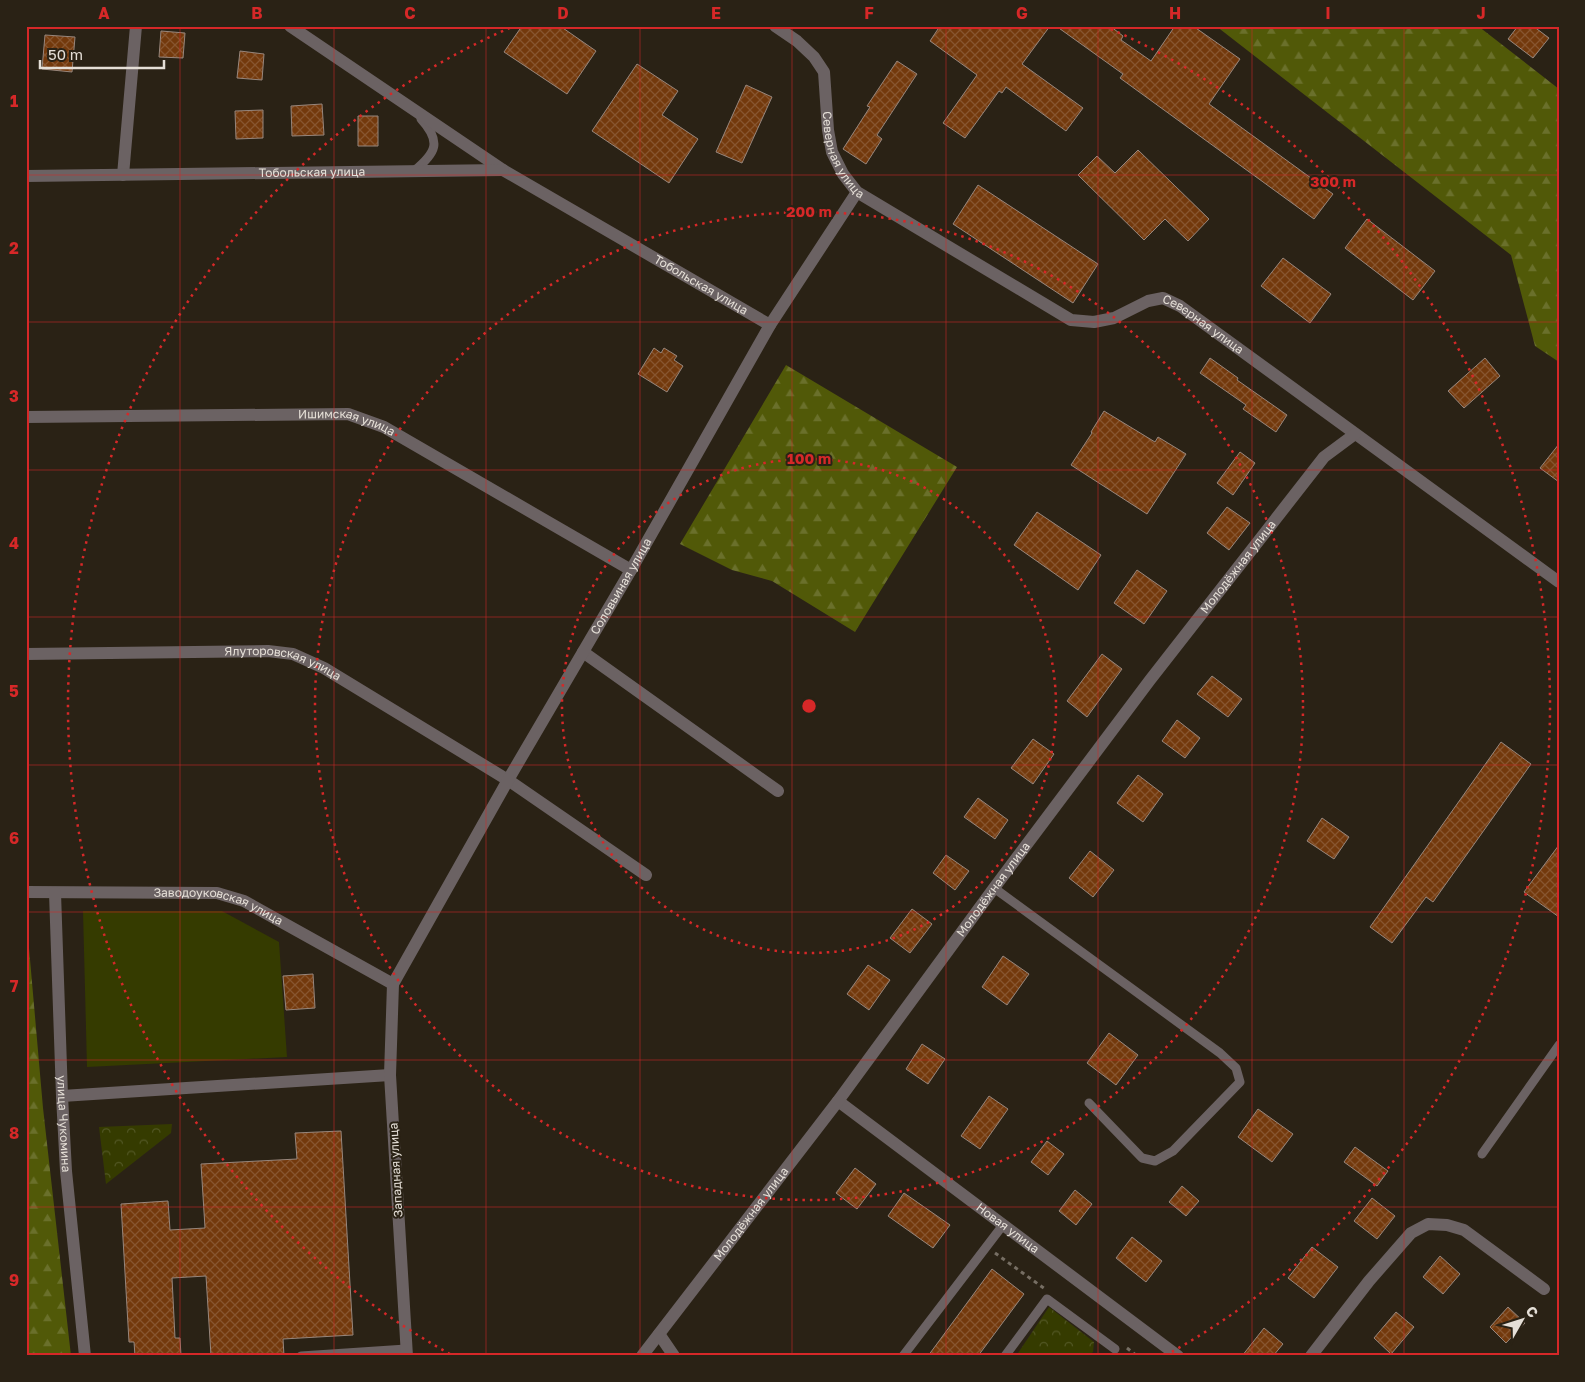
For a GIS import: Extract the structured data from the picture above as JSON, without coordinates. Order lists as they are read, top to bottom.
{
  "streets": {
    "street": [
      "Северная улица",
      "Тобольская улица",
      "Ишимская улица",
      "Молодёжная улица",
      "Соловьиная улица",
      "Ялуторовская улица",
      "Заводоуковская улица",
      "улица Чукомина",
      "Западная улица",
      "Новая улица"
    ]
  },
  "crossings": [
    ["Северная улица", "Молодёжная улица"],
    ["Северная улица", "Соловьиная улица"],
    ["Тобольская улица", "Соловьиная улица"],
    ["Ишимская улица", "Соловьиная улица"],
    ["Молодёжная улица", "Новая улица"],
    ["Соловьиная улица", "Ялуторовская улица"],
    ["Соловьиная улица", "Заводоуковская улица"],
    ["Соловьиная улица", "Западная улица"],
    ["Заводоуковская улица", "улица Чукомина"],
    ["Заводоуковская улица", "Западная улица"]
  ],
  "scale_bar": "50 m",
  "north": "top right",
  "grid": {
    "columns": [
      "A",
      "B",
      "C",
      "D",
      "E",
      "F",
      "G",
      "H",
      "I",
      "J"
    ],
    "rows": [
      "1",
      "2",
      "3",
      "4",
      "5",
      "6",
      "7",
      "8",
      "9"
    ]
  },
  "rings": ["300 m", "200 m", "100 m"]
}
